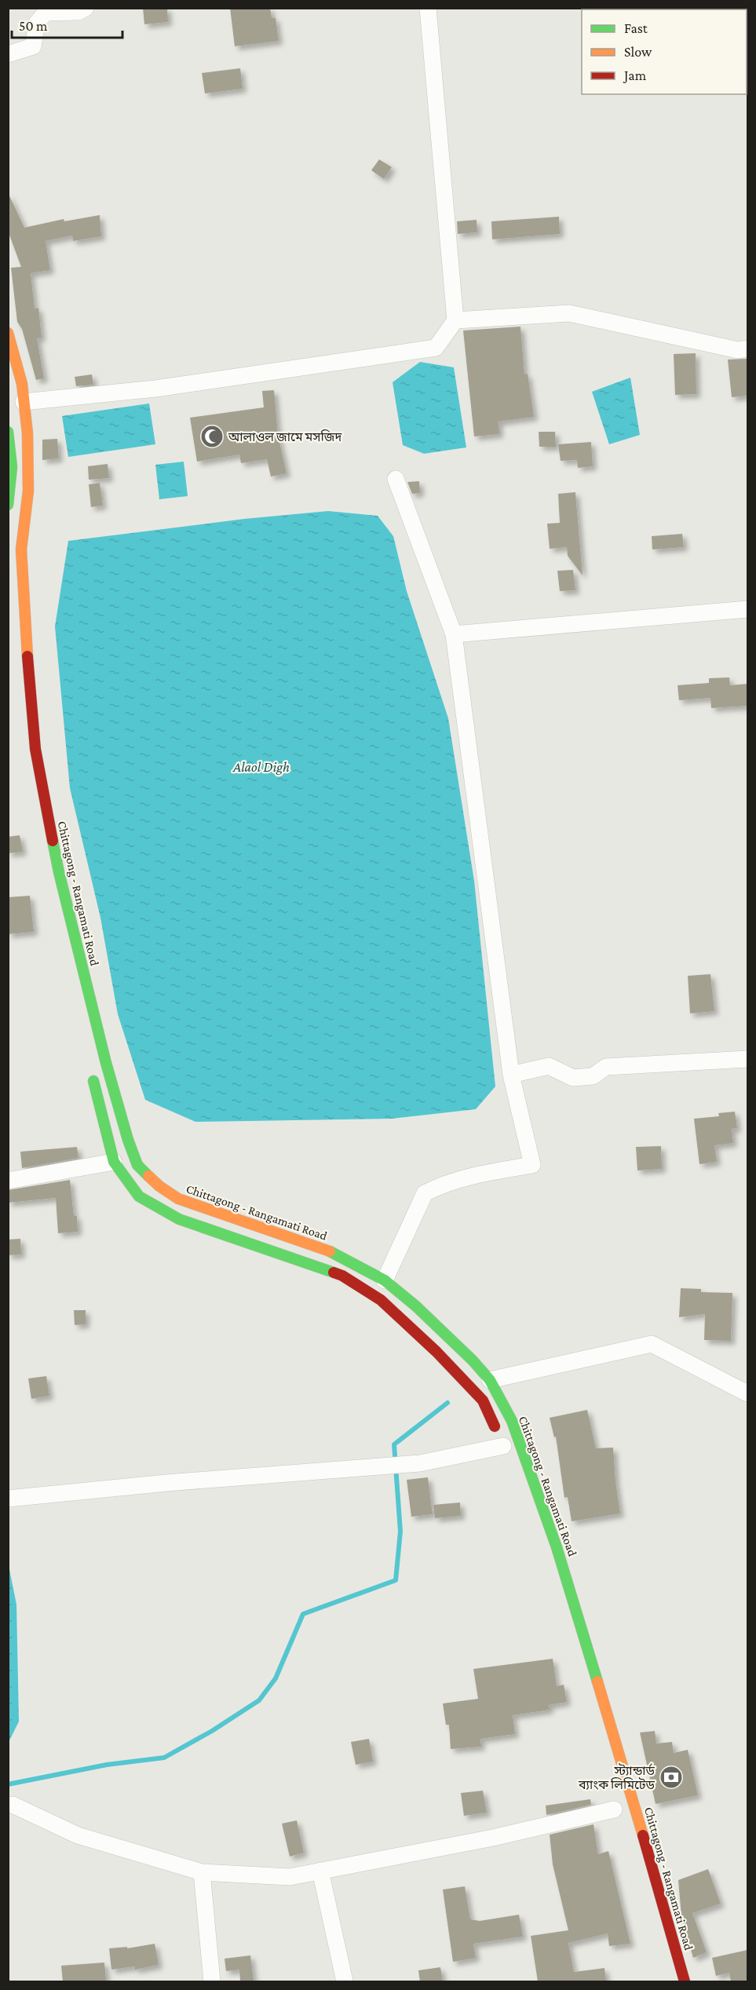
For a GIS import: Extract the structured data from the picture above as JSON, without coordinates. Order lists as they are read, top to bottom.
{
  "streets": {
    "highway": ["Chittagong - Rangamati Road"]
  },
  "water": ["Alaol Digh"],
  "places": {
    "mosque": ["আলাওল জামে মসজিদ"],
    "bank": ["স্ট্যান্ডার্ড ব্যাংক লিমিটেড"]
  },
  "legend": ["Fast", "Slow", "Jam"],
  "scale_bar": "50 m"
}
